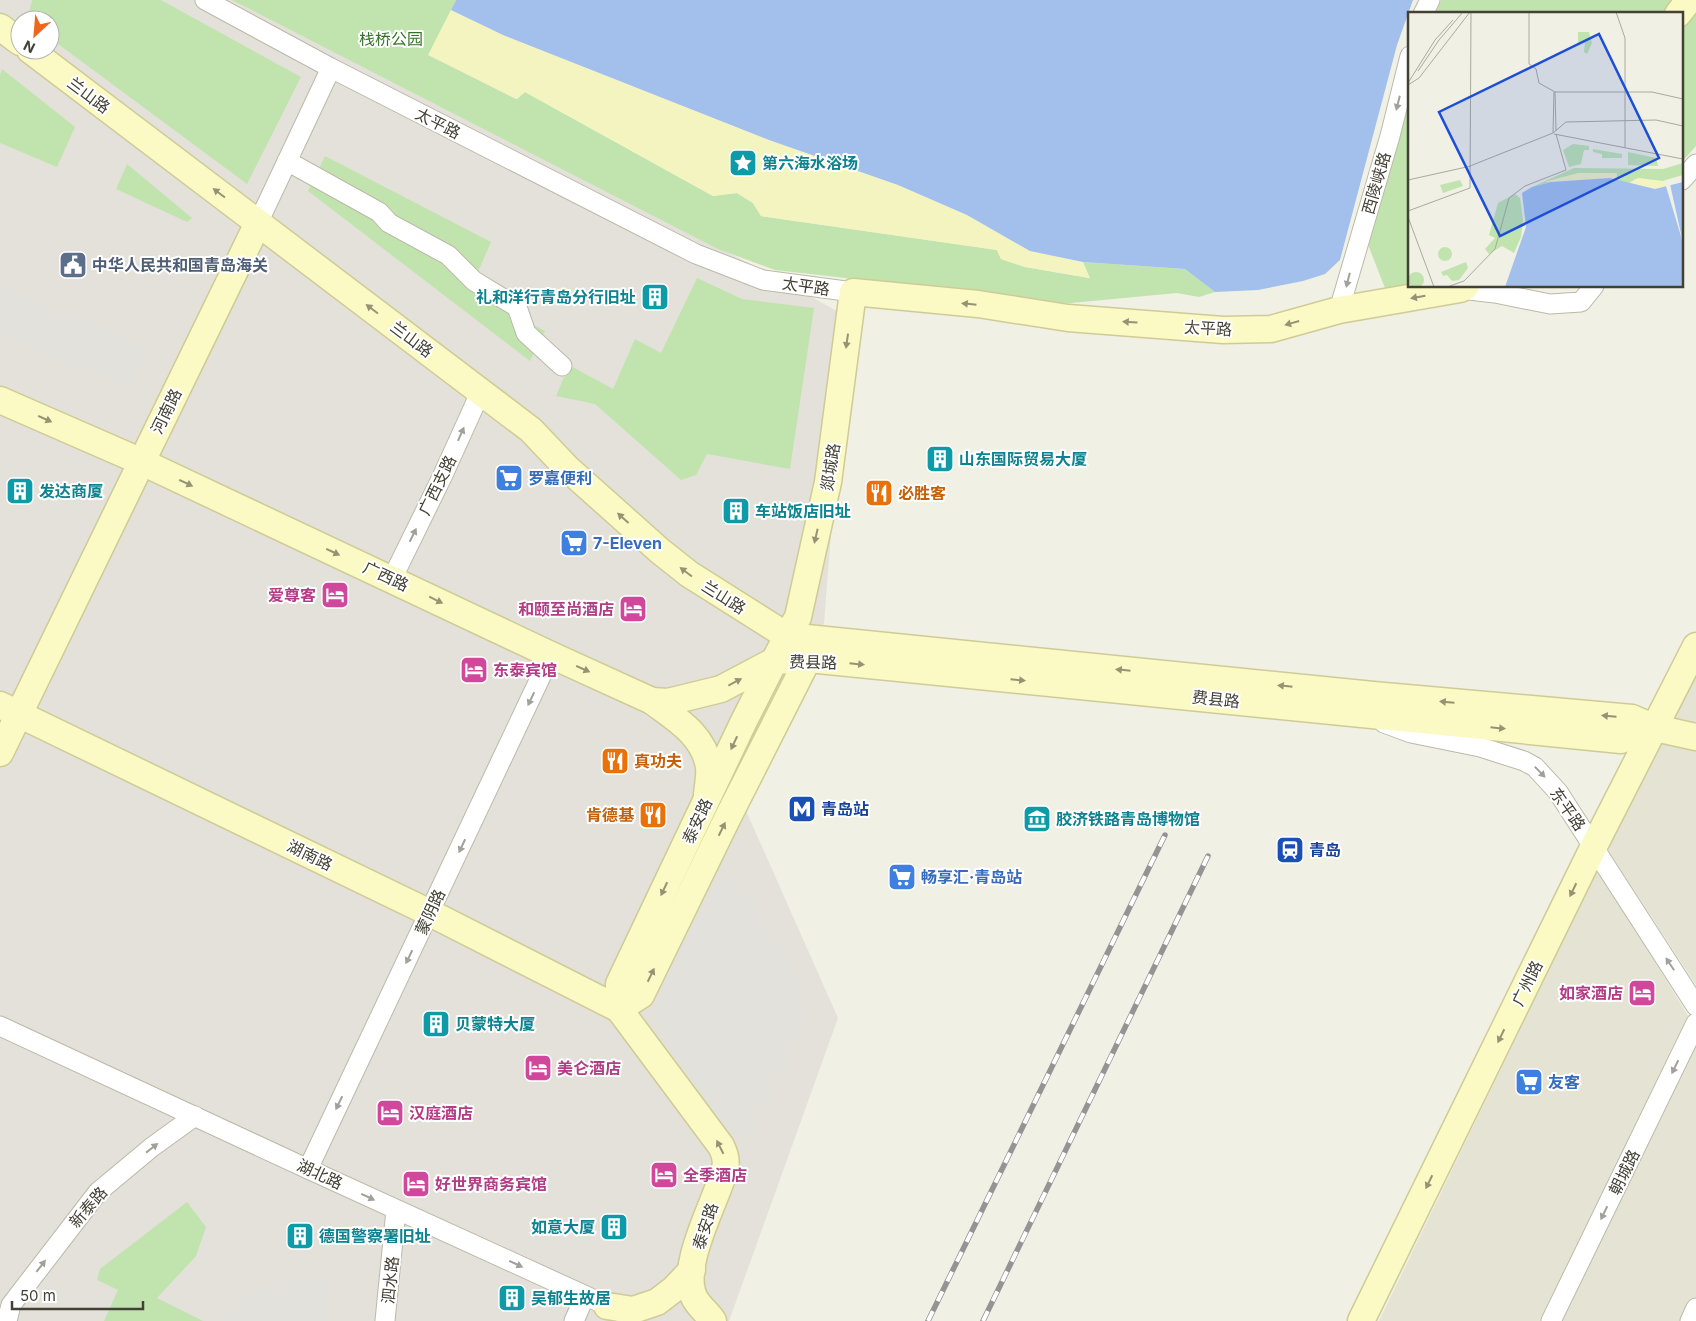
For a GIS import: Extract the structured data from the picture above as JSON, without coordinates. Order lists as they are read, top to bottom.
{
  "streets": {
    "main road": [
      "兰山路",
      "太平路",
      "河南路",
      "郯城路",
      "广西路",
      "费县路",
      "泰安路",
      "湖南路",
      "广州路"
    ],
    "street": [
      "西陵峡路",
      "广西支路",
      "东平路",
      "蒙阴路",
      "朝城路",
      "湖北路",
      "新泰路",
      "泗水路"
    ]
  },
  "crossings": [
    ["兰山路", "河南路"],
    ["兰山路", "郯城路"],
    ["兰山路", "广西支路"],
    ["兰山路", "费县路"],
    ["兰山路", "泰安路"],
    ["太平路", "西陵峡路"],
    ["太平路", "河南路"],
    ["太平路", "郯城路"],
    ["河南路", "广西路"],
    ["河南路", "湖南路"],
    ["郯城路", "费县路"],
    ["郯城路", "泰安路"],
    ["广西支路", "广西路"],
    ["广西路", "费县路"],
    ["广西路", "泰安路"],
    ["广西路", "蒙阴路"],
    ["费县路", "东平路"],
    ["费县路", "泰安路"],
    ["费县路", "广州路"],
    ["东平路", "广州路"],
    ["泰安路", "湖南路"],
    ["湖南路", "蒙阴路"],
    ["蒙阴路", "湖北路"],
    ["湖北路", "新泰路"],
    ["湖北路", "泗水路"]
  ],
  "one_way": [
    "兰山路",
    "太平路",
    "西陵峡路",
    "郯城路",
    "广西支路",
    "广西路",
    "蒙阴路",
    "广州路",
    "朝城路",
    "湖北路",
    "新泰路"
  ],
  "parks": ["栈桥公园"],
  "places": {
    "place": ["第六海水浴场"],
    "public building": ["中华人民共和国青岛海关"],
    "building": [
      "礼和洋行青岛分行旧址",
      "山东国际贸易大厦",
      "发达商厦",
      "车站饭店旧址",
      "贝蒙特大厦",
      "如意大厦",
      "德国警察署旧址",
      "吴郁生故居"
    ],
    "supermarket": [
      "罗嘉便利",
      "7-Eleven",
      "畅享汇·青岛站",
      "友客"
    ],
    "restaurant": ["必胜客", "真功夫", "肯德基"],
    "hotel": [
      "爱尊客",
      "和颐至尚酒店",
      "东泰宾馆",
      "如家酒店",
      "美仑酒店",
      "汉庭酒店",
      "全季酒店",
      "好世界商务宾馆"
    ],
    "metro station": ["青岛站"],
    "museum": ["胶济铁路青岛博物馆"],
    "station": ["青岛"]
  },
  "scale_bar": "50 m",
  "north": "bottom left"
}
